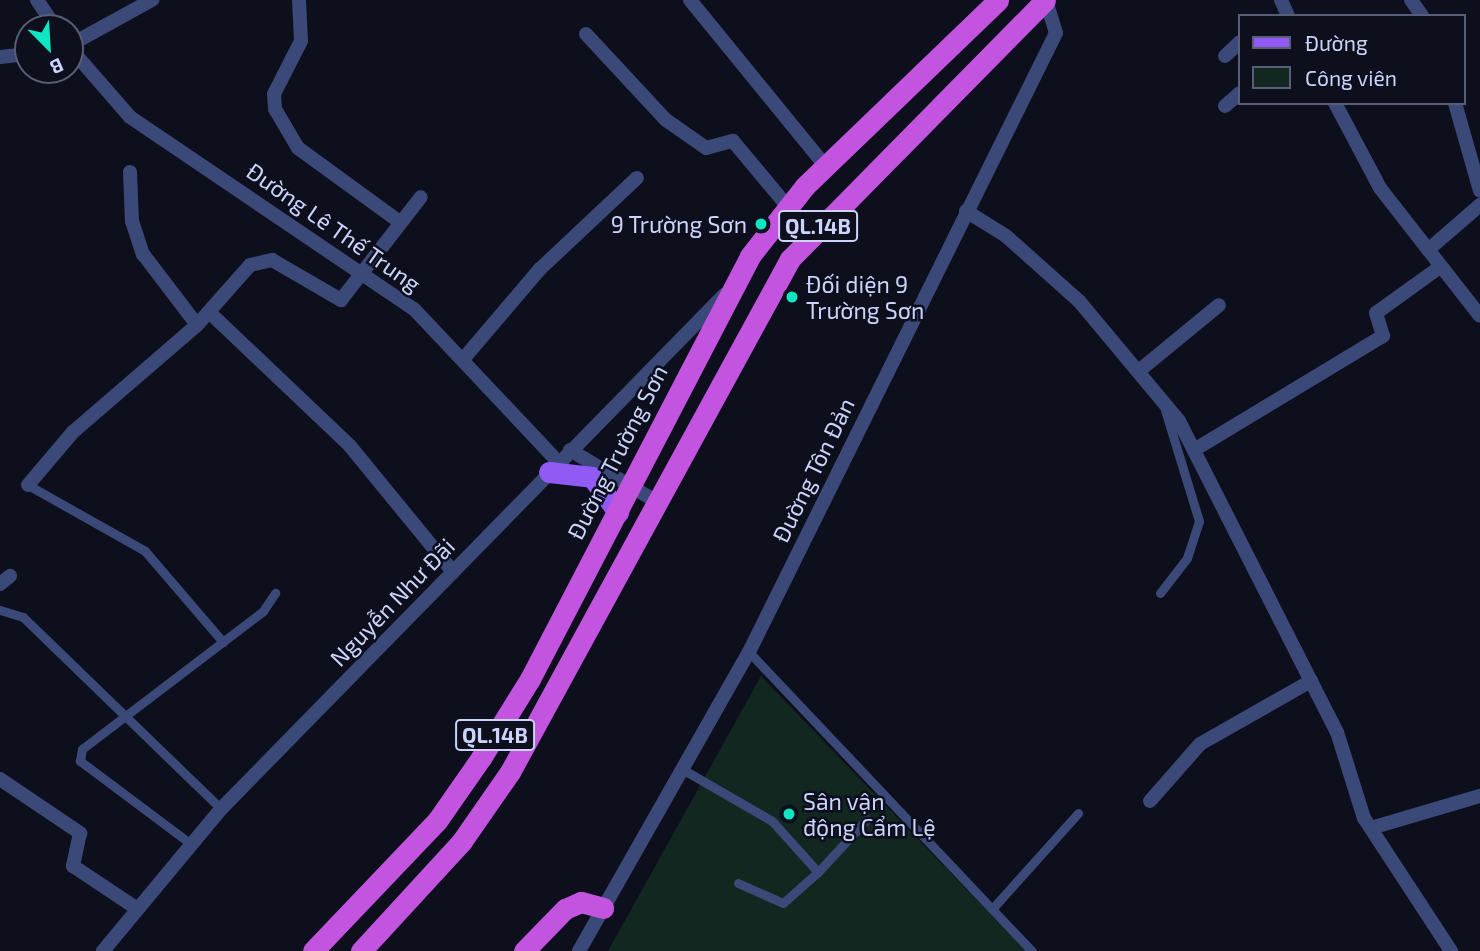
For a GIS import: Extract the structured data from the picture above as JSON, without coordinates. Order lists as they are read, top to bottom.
{
  "streets": {
    "highway": ["QL.14B", "Đường Trường Sơn"],
    "street": ["Đường Lê Thế Trung", "Đường Tôn Đản", "Nguyễn Như Đãi"]
  },
  "crossings": [
    ["QL.14B", "Đường Tôn Đản"],
    ["Đường Lê Thế Trung", "Nguyễn Như Đãi"],
    ["Đường Trường Sơn", "Nguyễn Như Đãi"]
  ],
  "places": ["9 Trường Sơn", "Đối diện 9 Trường Sơn", "Sân vận động Cẩm Lệ"],
  "legend": ["Đường", "Công viên"],
  "north": "bottom right"
}
